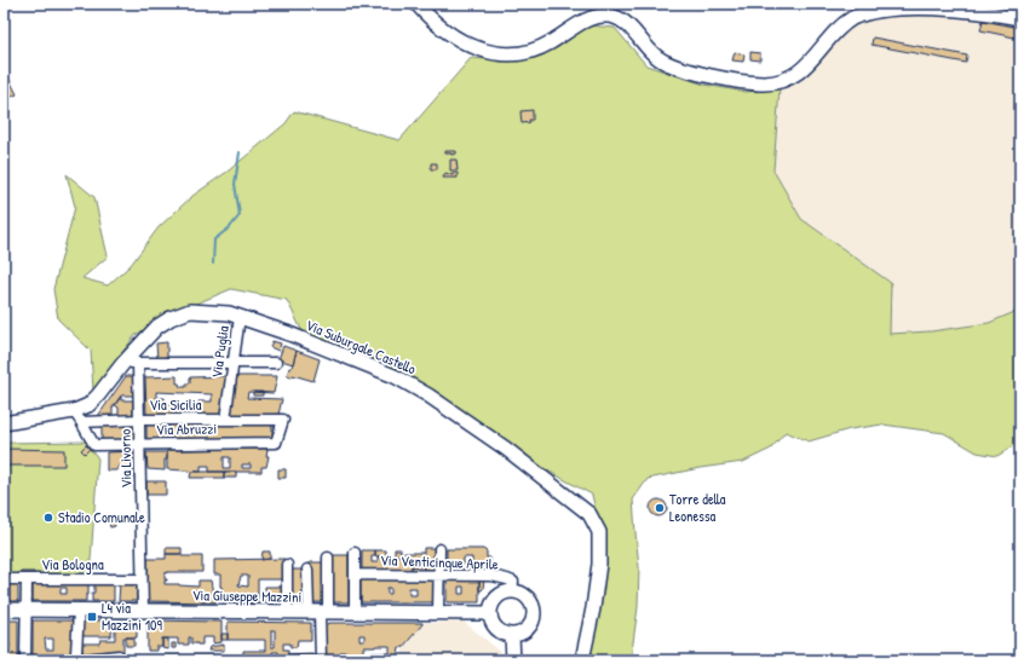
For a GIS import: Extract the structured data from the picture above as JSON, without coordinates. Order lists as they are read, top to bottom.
{
  "streets": {
    "street": [
      "Via Suburgale Castello",
      "Via Puglia",
      "Via Sicilia",
      "Via Abruzzi",
      "Via Livorno",
      "Via Venticinque Aprile",
      "Via Bologna",
      "Via Giuseppe Mazzini"
    ]
  },
  "crossings": [
    ["Via Suburgale Castello", "Via Puglia"],
    ["Via Suburgale Castello", "Via Sicilia"],
    ["Via Suburgale Castello", "Via Abruzzi"],
    ["Via Puglia", "Via Sicilia"],
    ["Via Sicilia", "Via Abruzzi"],
    ["Via Sicilia", "Via Livorno"],
    ["Via Abruzzi", "Via Livorno"],
    ["Via Livorno", "Via Bologna"],
    ["Via Livorno", "Via Giuseppe Mazzini"],
    ["Via Venticinque Aprile", "Via Giuseppe Mazzini"]
  ],
  "places": {
    "other": ["Torre della Leonessa", "Stadio Comunale"],
    "transit": ["L4 via Mazzini 109"]
  }
}
